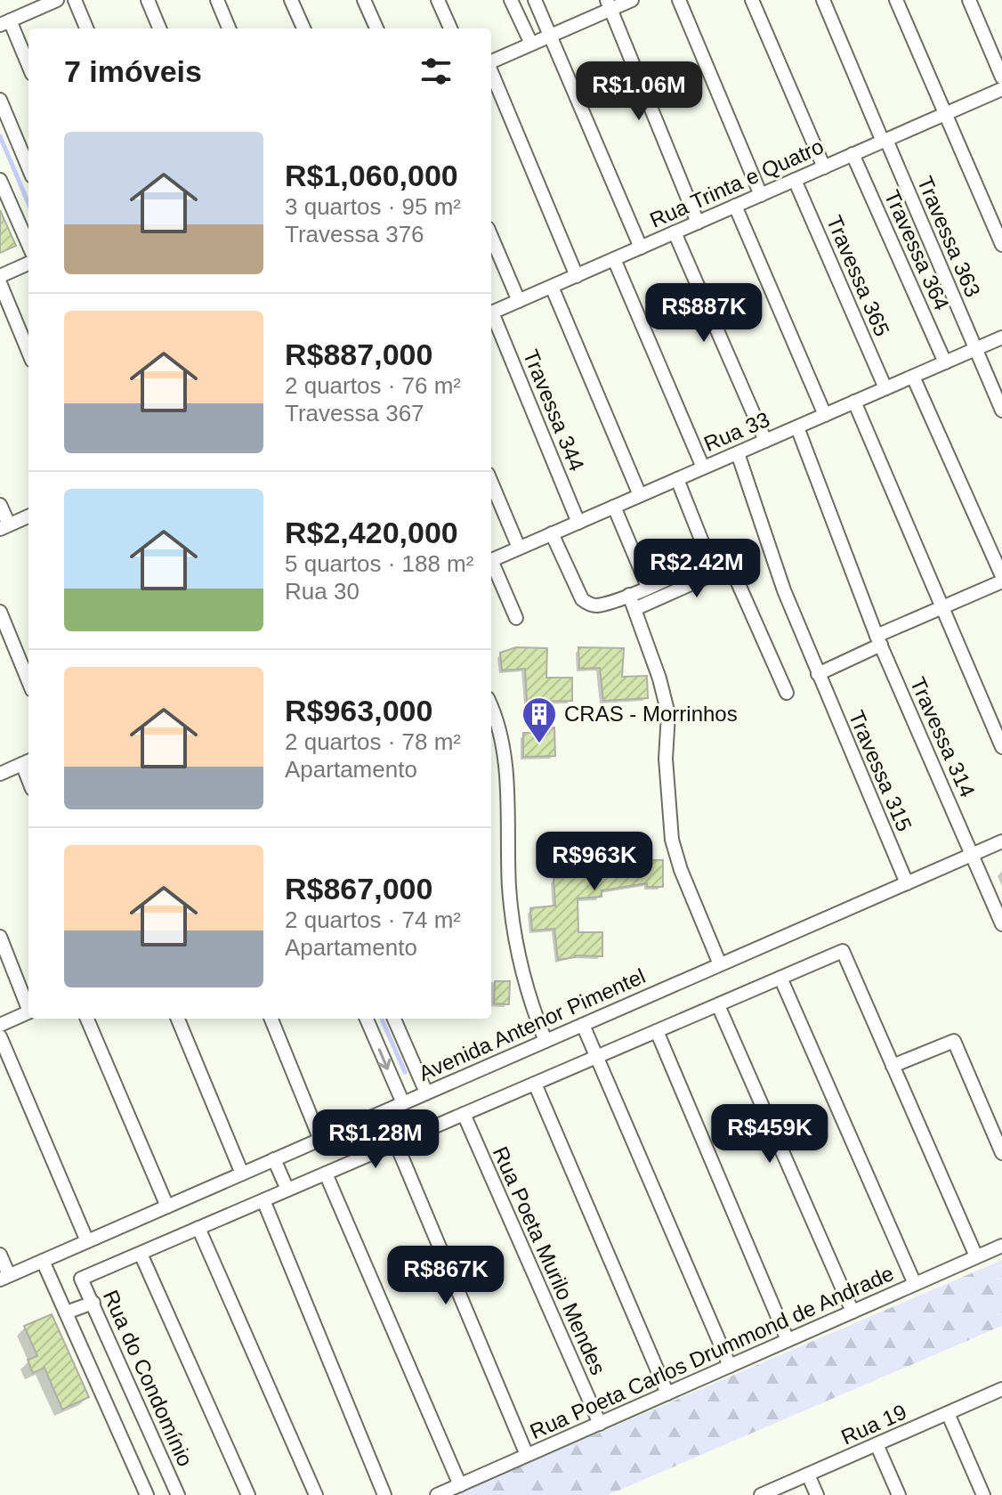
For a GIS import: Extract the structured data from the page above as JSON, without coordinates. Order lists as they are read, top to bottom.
{
  "streets": {
    "street": [
      "Rua Trinta e Quatro",
      "Travessa 363",
      "Travessa 364",
      "Travessa 365",
      "Travessa 344",
      "Rua 33",
      "Travessa 314",
      "Travessa 315",
      "Avenida Antenor Pimentel",
      "Rua Poeta Murilo Mendes",
      "Rua Poeta Carlos Drummond de Andrade",
      "Rua do Condomínio",
      "Rua 19"
    ]
  },
  "crossings": [
    ["Rua Trinta e Quatro", "Travessa 363"],
    ["Rua Trinta e Quatro", "Travessa 364"],
    ["Rua Trinta e Quatro", "Travessa 365"],
    ["Travessa 363", "Rua 33"],
    ["Travessa 364", "Rua 33"],
    ["Travessa 365", "Rua 33"],
    ["Travessa 344", "Rua 33"],
    ["Rua 33", "Travessa 314"],
    ["Rua 33", "Travessa 315"],
    ["Travessa 314", "Avenida Antenor Pimentel"],
    ["Travessa 315", "Avenida Antenor Pimentel"],
    ["Rua Poeta Murilo Mendes", "Rua Poeta Carlos Drummond de Andrade"]
  ],
  "places": {
    "building": ["CRAS - Morrinhos"]
  },
  "page": {
    "heading": "7 imóveis",
    "price": [
      "R$1.06M",
      "R$887K",
      "R$2.42M",
      "R$963K",
      "R$459K",
      "R$1.28M",
      "R$867K"
    ],
    "list": [
      {
        "name": "R$1,060,000",
        "note": "3 quartos · 95 m² · Travessa 376"
      },
      {
        "name": "R$887,000",
        "note": "2 quartos · 76 m² · Travessa 367"
      },
      {
        "name": "R$2,420,000",
        "note": "5 quartos · 188 m² · Rua 30"
      },
      {
        "name": "R$963,000",
        "note": "2 quartos · 78 m² · Apartamento"
      },
      {
        "name": "R$867,000",
        "note": "2 quartos · 74 m² · Apartamento"
      }
    ]
  }
}
